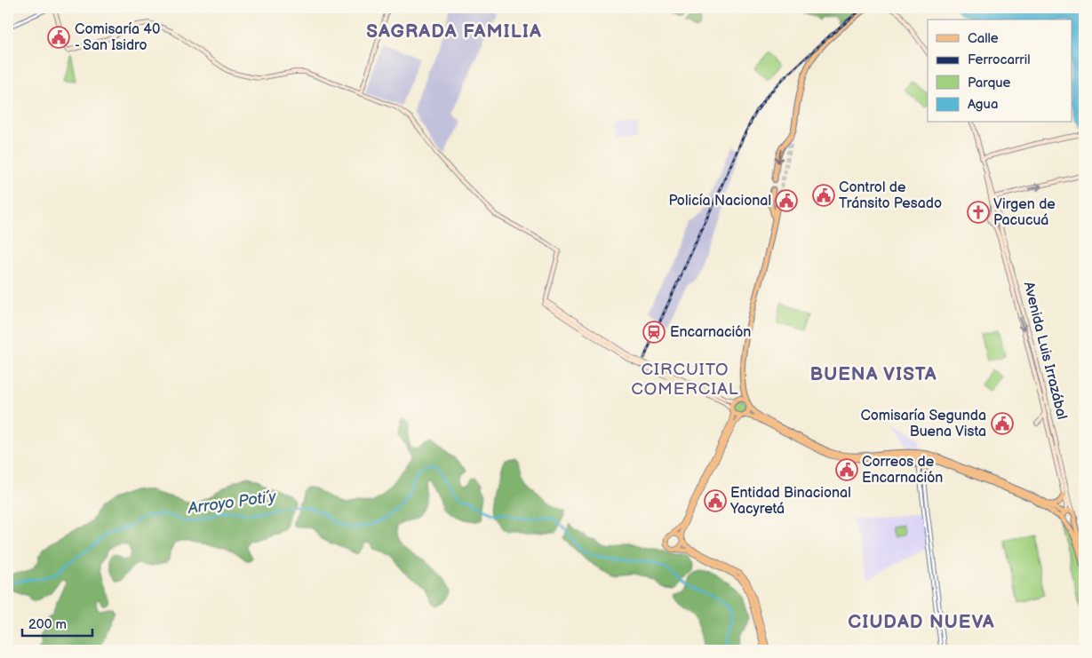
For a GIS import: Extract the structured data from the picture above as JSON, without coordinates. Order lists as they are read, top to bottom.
{
  "streets": {
    "highway": ["Avenida Luis Irrazábal"]
  },
  "districts": [
    "SAGRADA FAMILIA",
    "CIRCUITO COMERCIAL",
    "BUENA VISTA",
    "CIUDAD NUEVA"
  ],
  "water": ["Arroyo Poti´y"],
  "places": {
    "public building": [
      "Comisaría 40 - San Isidro",
      "Control de Tránsito Pesado",
      "Policía Nacional",
      "Comisaría Segunda Buena Vista",
      "Correos de Encarnación",
      "Entidad Binacional Yacyretá"
    ],
    "church": ["Virgen de Pacucuá"],
    "station": ["Encarnación"]
  },
  "legend": [
    "Calle",
    "Ferrocarril",
    "Parque",
    "Agua"
  ],
  "scale_bar": "200 m"
}
